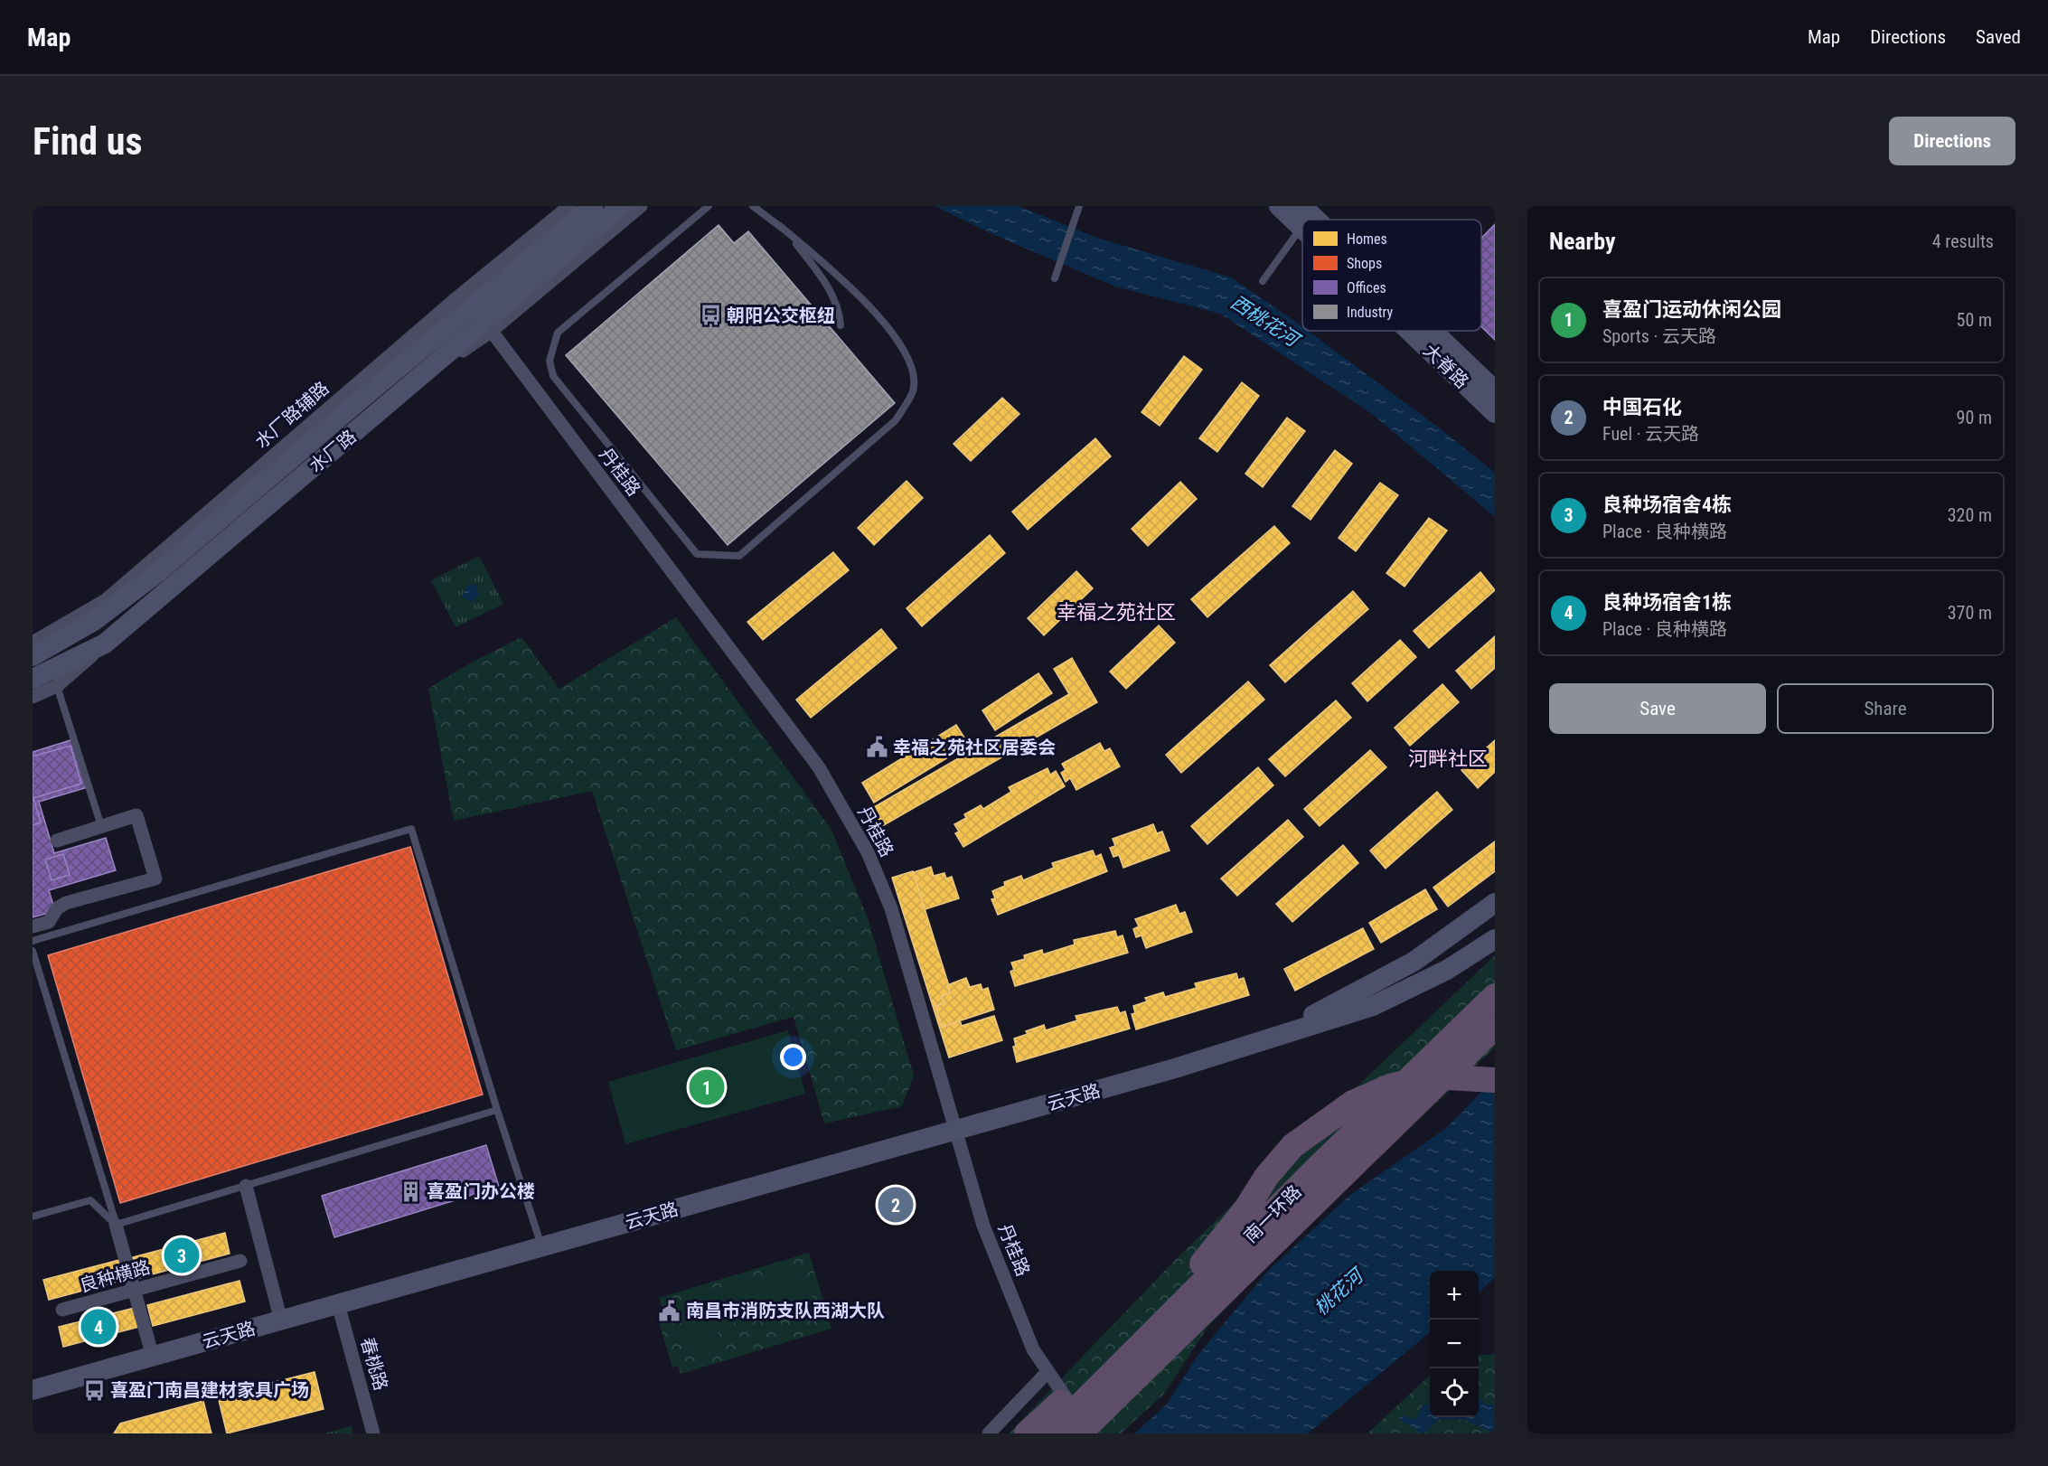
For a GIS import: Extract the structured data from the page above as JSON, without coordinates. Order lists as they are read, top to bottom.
{
  "streets": {
    "highway": ["南一环路"],
    "street": [
      "大脊路",
      "水厂路辅路",
      "水厂路",
      "丹桂路",
      "云天路",
      "良种横路",
      "春桃路"
    ]
  },
  "crossings": [
    ["水厂路", "丹桂路"],
    ["丹桂路", "云天路"],
    ["云天路", "春桃路"]
  ],
  "districts": ["幸福之苑社区", "河畔社区"],
  "water": ["西桃花河", "桃花河"],
  "places": {
    "bus stop": ["朝阳公交枢纽", "喜盈门南昌建材家具广场"],
    "public building": ["幸福之苑社区居委会", "南昌市消防支队西湖大队"],
    "building": ["喜盈门办公楼"]
  },
  "legend": [
    "Homes",
    "Shops",
    "Offices",
    "Industry"
  ],
  "page": {
    "header": "Map",
    "nav": ["Map", "Directions", "Saved"],
    "buttons": [
      "Directions",
      ["Save", "Share"]
    ],
    "title": "Find us",
    "heading": ["Nearby", "4 results"],
    "list": [
      {
        "mark": "1",
        "name": "喜盈门运动休闲公园",
        "note": "Sports · 云天路",
        "value": "50 m"
      },
      {
        "mark": "2",
        "name": "中国石化",
        "note": "Fuel · 云天路",
        "value": "90 m"
      },
      {
        "mark": "3",
        "name": "良种场宿舍4栋",
        "note": "Place · 良种横路",
        "value": "320 m"
      },
      {
        "mark": "4",
        "name": "良种场宿舍1栋",
        "note": "Place · 良种横路",
        "value": "370 m"
      }
    ],
    "pins": [
      "1",
      "2",
      "3",
      "4"
    ],
    "map_buttons": ["+", "−"]
  }
}
